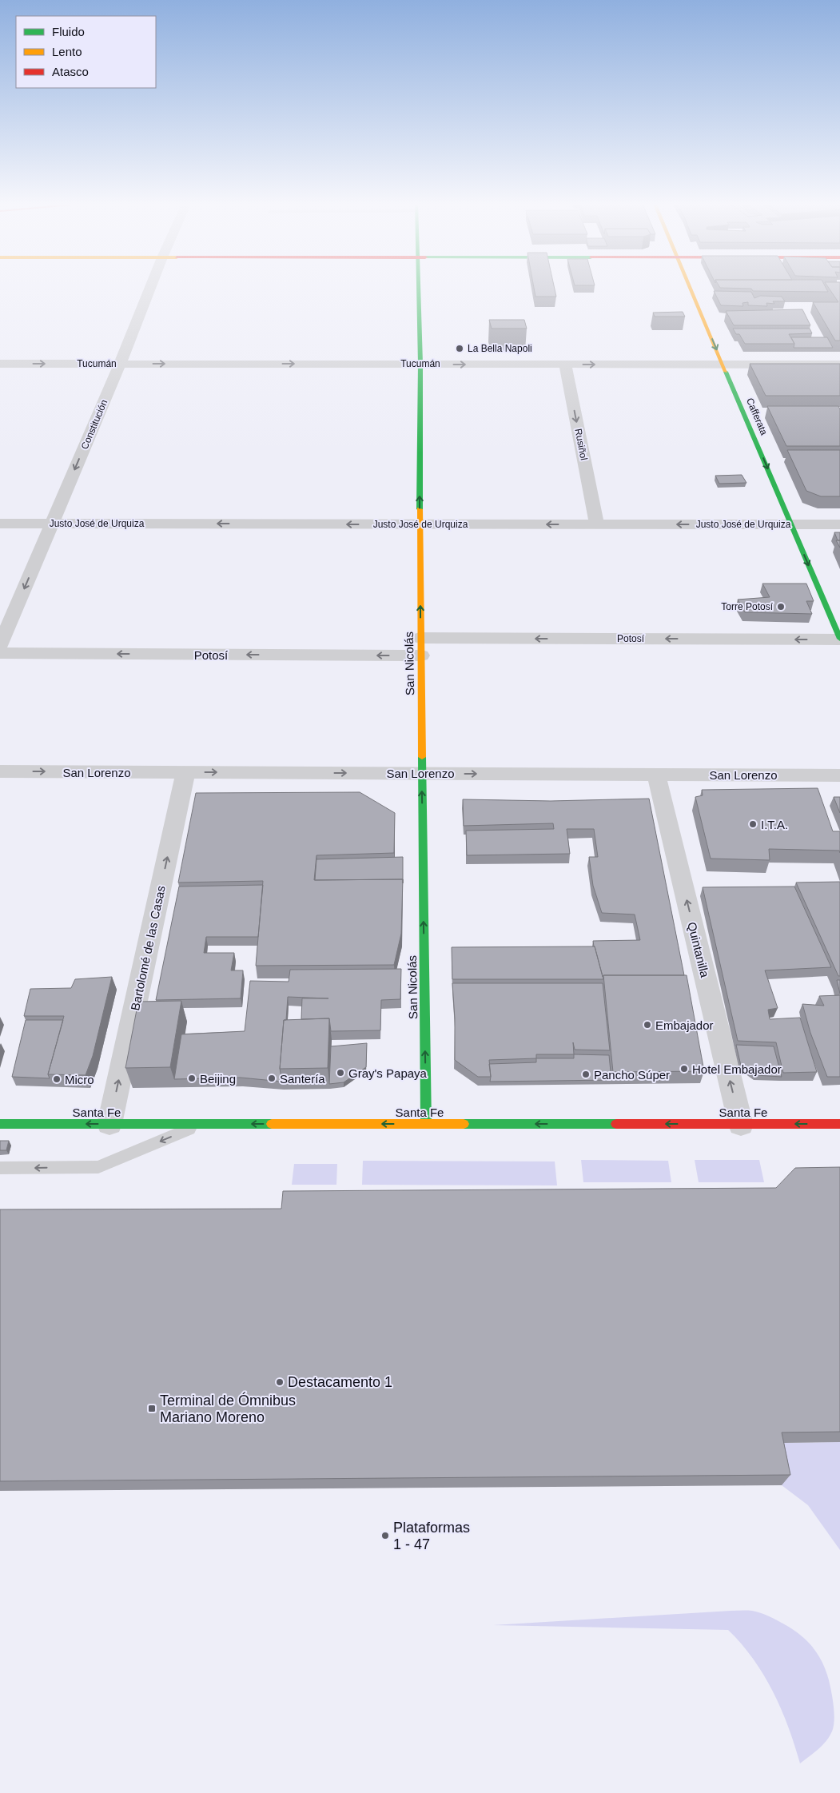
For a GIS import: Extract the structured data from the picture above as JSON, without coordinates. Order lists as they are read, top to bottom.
{
  "streets": {
    "main road": ["Cafferata", "San Nicolás", "Santa Fe"],
    "street": [
      "Tucumán",
      "Constitución",
      "Rusiñol",
      "Justo José de Urquiza",
      "Potosí",
      "San Lorenzo",
      "Bartolomé de las Casas",
      "Quintanilla"
    ]
  },
  "crossings": [
    ["Tucumán", "Cafferata"],
    ["Tucumán", "Constitución"],
    ["Tucumán", "Rusiñol"],
    ["Tucumán", "San Nicolás"],
    ["Cafferata", "Justo José de Urquiza"],
    ["Cafferata", "Potosí"],
    ["Constitución", "Justo José de Urquiza"],
    ["Rusiñol", "Justo José de Urquiza"],
    ["Justo José de Urquiza", "San Nicolás"],
    ["Potosí", "San Nicolás"],
    ["San Nicolás", "San Lorenzo"],
    ["San Nicolás", "Santa Fe"],
    ["San Lorenzo", "Bartolomé de las Casas"],
    ["San Lorenzo", "Quintanilla"],
    ["Bartolomé de las Casas", "Santa Fe"],
    ["Quintanilla", "Santa Fe"]
  ],
  "one_way": [
    "Tucumán",
    "Cafferata",
    "Constitución",
    "Rusiñol",
    "Justo José de Urquiza",
    "Potosí",
    "San Nicolás",
    "San Lorenzo",
    "Bartolomé de las Casas",
    "Quintanilla",
    "Santa Fe"
  ],
  "places": {
    "other": [
      "La Bella Napoli",
      "Torre Potosí",
      "I.T.A.",
      "Embajador",
      "Hotel Embajador",
      "Gray's Papaya",
      "Pancho Súper",
      "Beijing",
      "Santería",
      "Micro",
      "Destacamento 1",
      "Plataformas 1 - 47"
    ],
    "transit": ["Terminal de Ómnibus Mariano Moreno"]
  },
  "legend": ["Fluido", "Lento", "Atasco"]
}
